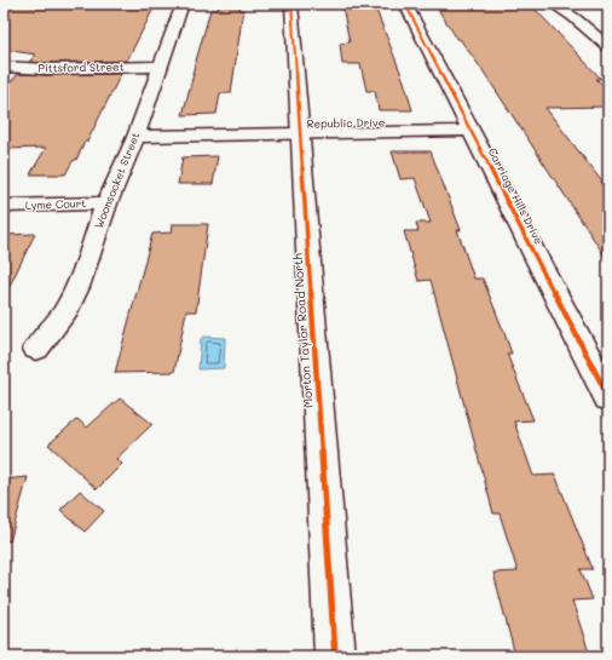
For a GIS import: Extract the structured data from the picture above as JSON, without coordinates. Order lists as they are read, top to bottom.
{
  "streets": {
    "street": [
      "Pittsford Street",
      "Republic Drive",
      "Woonsocket Street",
      "Carriage Hills Drive",
      "Lyme Court",
      "Morton Taylor Road North"
    ]
  },
  "crossings": [
    ["Pittsford Street", "Woonsocket Street"],
    ["Republic Drive", "Woonsocket Street"],
    ["Republic Drive", "Carriage Hills Drive"],
    ["Republic Drive", "Morton Taylor Road North"],
    ["Woonsocket Street", "Lyme Court"]
  ]
}
